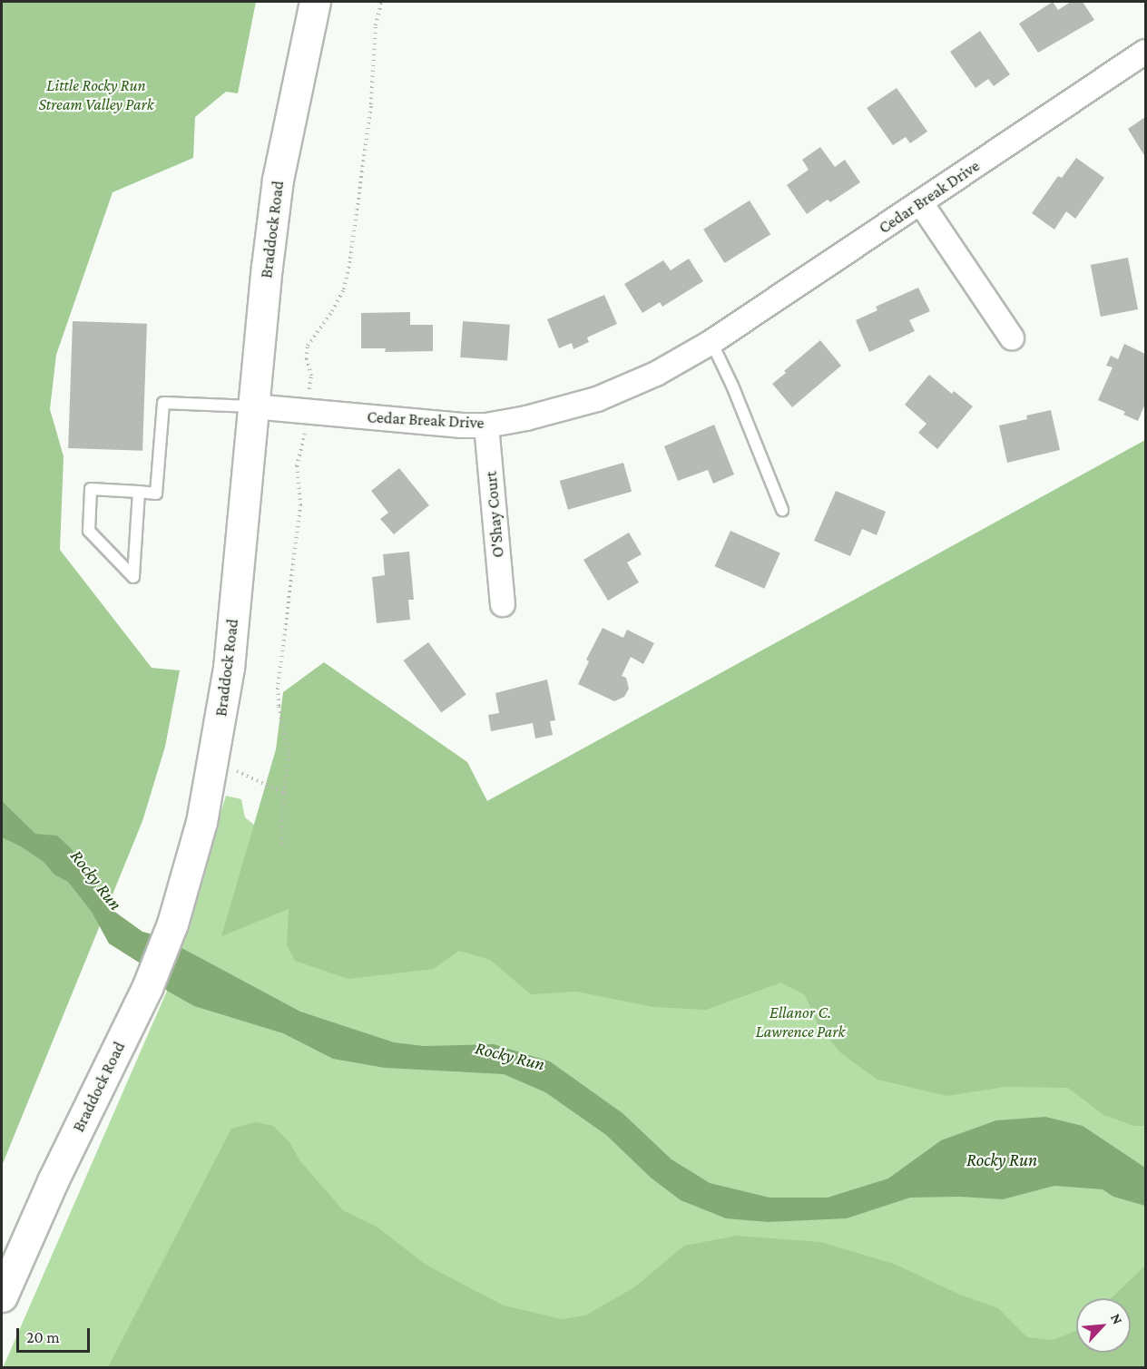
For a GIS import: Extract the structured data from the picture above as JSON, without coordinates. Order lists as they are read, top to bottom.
{
  "streets": {
    "main road": ["Braddock Road"],
    "street": ["Cedar Break Drive", "O'Shay Court"]
  },
  "crossings": [
    ["Cedar Break Drive", "Braddock Road"],
    ["Cedar Break Drive", "O'Shay Court"]
  ],
  "water": ["Rocky Run"],
  "parks": ["Little Rocky Run Stream Valley Park", "Ellanor C. Lawrence Park"],
  "scale_bar": "20 m",
  "north": "top right"
}
